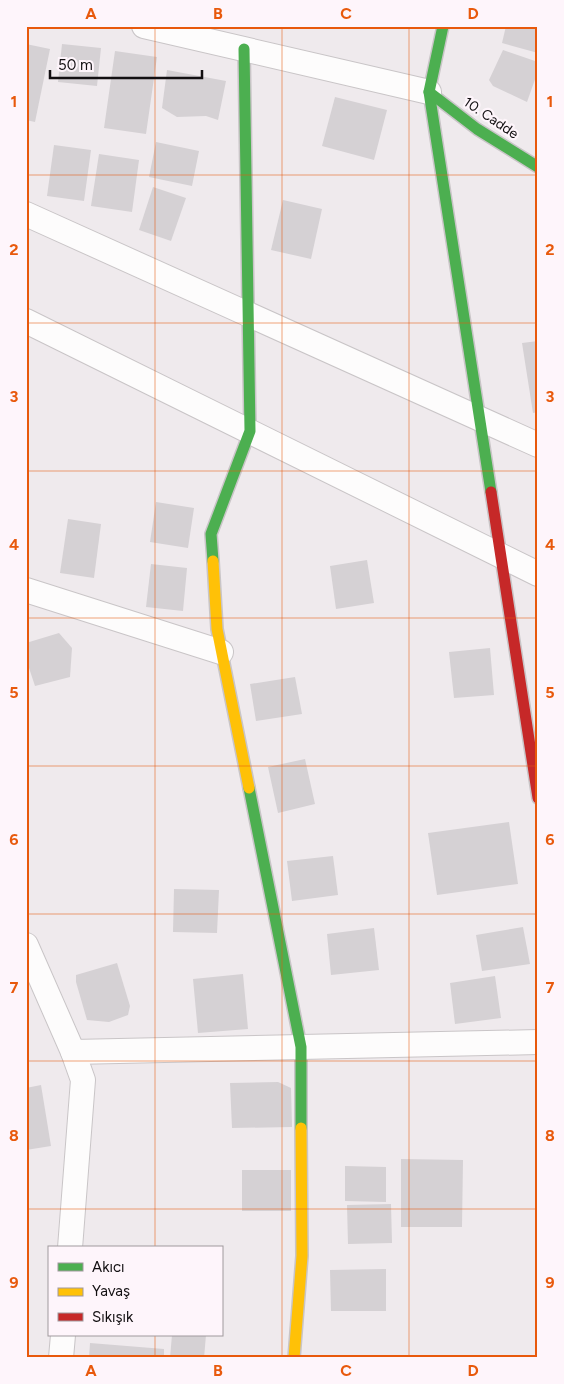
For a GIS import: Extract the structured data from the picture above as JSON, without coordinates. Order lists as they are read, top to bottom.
{
  "streets": {
    "street": ["10. Cadde"]
  },
  "legend": ["Akıcı", "Yavaş", "Sıkışık"],
  "scale_bar": "50 m",
  "grid": {
    "columns": [
      "A",
      "B",
      "C",
      "D"
    ],
    "rows": [
      "1",
      "2",
      "3",
      "4",
      "5",
      "6",
      "7",
      "8",
      "9"
    ]
  }
}
